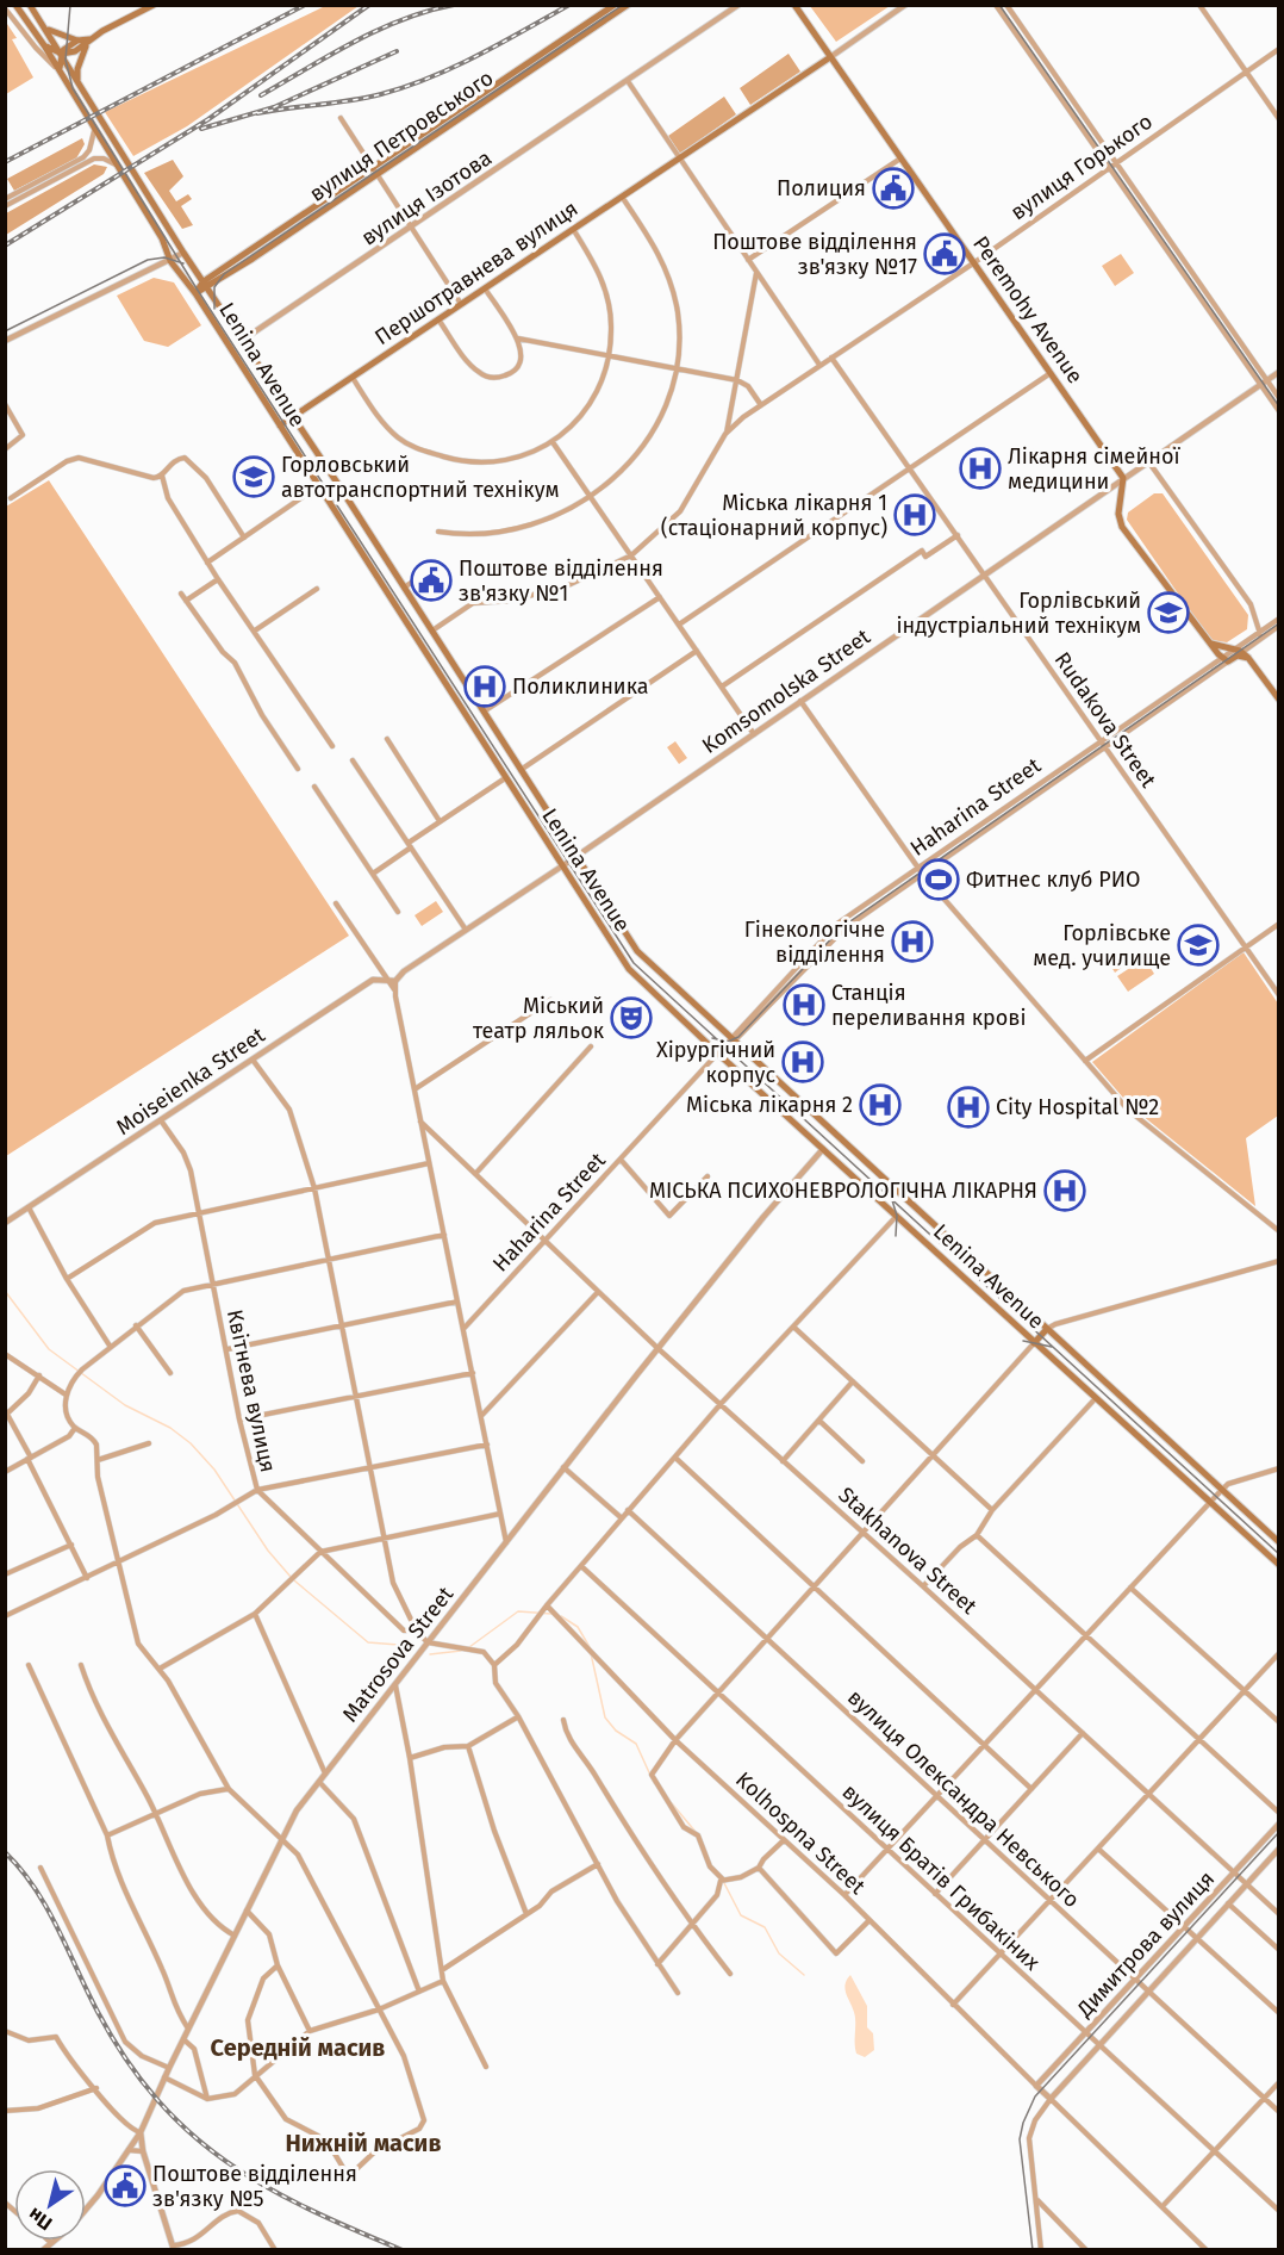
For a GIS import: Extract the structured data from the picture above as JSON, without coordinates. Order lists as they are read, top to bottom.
{
  "streets": {
    "main road": [
      "вулиця Петровського",
      "Першотравнева вулиця",
      "Peremohy Avenue",
      "Lenina Avenue",
      "Haharina Street"
    ],
    "street": [
      "вулиця Горького",
      "вулиця Ізотова",
      "Komsomolska Street",
      "Rudakova Street",
      "Moiseienka Street",
      "Квітнева вулиця",
      "Stakhanova Street",
      "Matrosova Street",
      "вулиця Олександра Невського",
      "Kolhospna Street",
      "вулиця Братів Грибакіних",
      "Димитрова вулиця"
    ]
  },
  "crossings": [
    ["вулиця Петровського", "Lenina Avenue"],
    ["вулиця Горького", "Peremohy Avenue"],
    ["вулиця Горького", "Rudakova Street"],
    ["вулиця Ізотова", "Lenina Avenue"],
    ["Першотравнева вулиця", "Peremohy Avenue"],
    ["Першотравнева вулиця", "Lenina Avenue"],
    ["Peremohy Avenue", "Komsomolska Street"],
    ["Lenina Avenue", "Komsomolska Street"],
    ["Lenina Avenue", "Haharina Street"],
    ["Lenina Avenue", "Matrosova Street"],
    ["Komsomolska Street", "Rudakova Street"],
    ["Rudakova Street", "Haharina Street"],
    ["Haharina Street", "Stakhanova Street"],
    ["Moiseienka Street", "Квітнева вулиця"],
    ["Квітнева вулиця", "Matrosova Street"],
    ["Stakhanova Street", "Matrosova Street"],
    ["Stakhanova Street", "Димитрова вулиця"],
    ["вулиця Олександра Невського", "Димитрова вулиця"],
    ["Kolhospna Street", "Димитрова вулиця"],
    ["вулиця Братів Грибакіних", "Димитрова вулиця"]
  ],
  "districts": ["Середній масив", "Нижній масив"],
  "places": {
    "public building": [
      "Полиция",
      "Поштове відділення зв'язку №17",
      "Поштове відділення зв'язку №1",
      "Поштове відділення зв'язку №5"
    ],
    "hospital": [
      "Лікарня сімейної медицини",
      "Міська лікарня 1 (стаціонарний корпус)",
      "Поликлиника",
      "Гінекологічне відділення",
      "Станція переливання крові",
      "Хірургічний корпус",
      "Міська лікарня 2",
      "City Hospital №2",
      "МІСЬКА ПСИХОНЕВРОЛОГІЧНА ЛІКАРНЯ"
    ],
    "school or university": ["Горловський автотранспортний технікум", "Горлівський індустріальний технікум", "Горлівське мед. училище"],
    "sports": ["Фитнес клуб РИО"],
    "theatre": ["Міський театр ляльок"]
  },
  "north": "bottom left"
}
